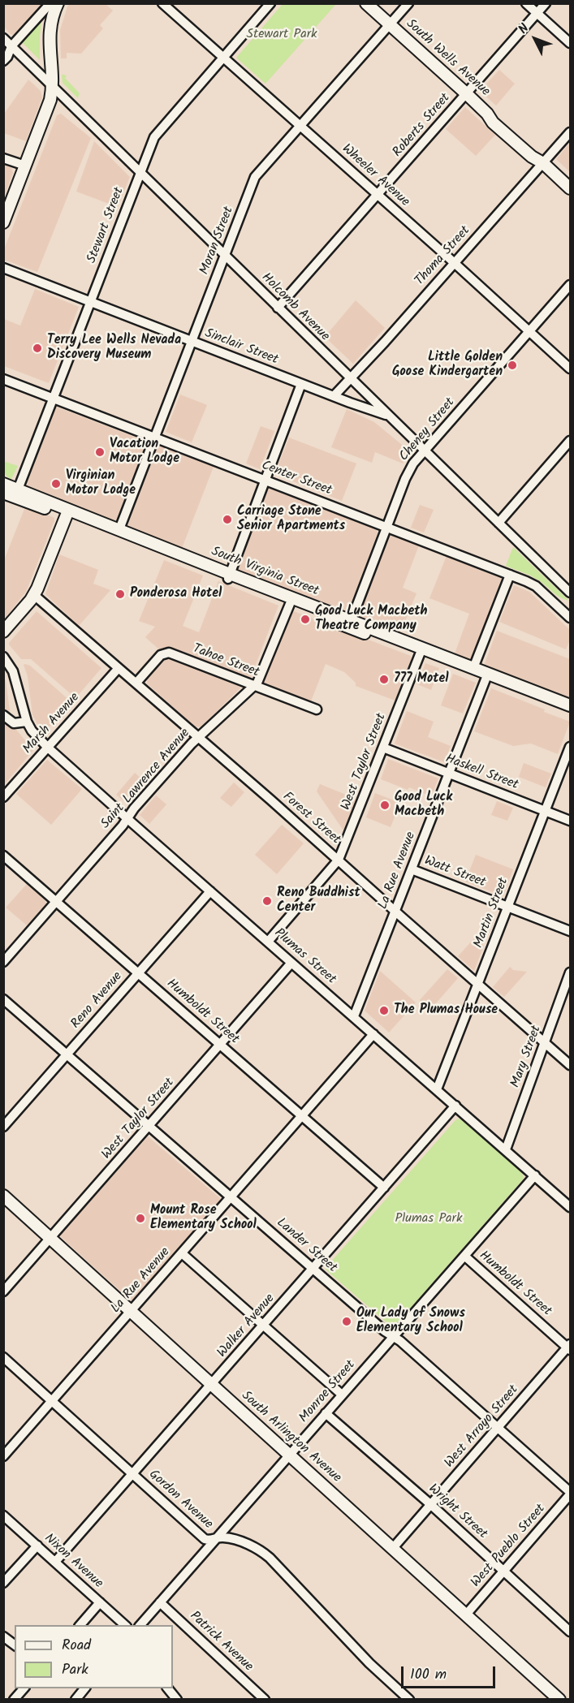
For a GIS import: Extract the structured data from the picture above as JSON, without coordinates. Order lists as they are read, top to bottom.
{
  "streets": {
    "main road": ["South Wells Avenue", "South Virginia Street", "South Arlington Avenue"],
    "street": [
      "Roberts Street",
      "Wheeler Avenue",
      "Stewart Street",
      "Moran Street",
      "Thoma Street",
      "Holcomb Avenue",
      "Sinclair Street",
      "Cheney Street",
      "Center Street",
      "Tahoe Street",
      "Marsh Avenue",
      "West Taylor Street",
      "Haskell Street",
      "Saint Lawrence Avenue",
      "Forest Street",
      "La Rue Avenue",
      "Watt Street",
      "Martin Street",
      "Plumas Street",
      "Reno Avenue",
      "Humboldt Street",
      "Mary Street",
      "Lander Street",
      "Walker Avenue",
      "Monroe Street",
      "West Arroyo Street",
      "Gordon Avenue",
      "Wright Street",
      "West Pueblo Street",
      "Nixon Avenue",
      "Patrick Avenue"
    ]
  },
  "crossings": [
    ["South Wells Avenue", "Roberts Street"],
    ["South Wells Avenue", "Moran Street"],
    ["South Wells Avenue", "Thoma Street"],
    ["Roberts Street", "Wheeler Avenue"],
    ["Roberts Street", "Holcomb Avenue"],
    ["Wheeler Avenue", "Stewart Street"],
    ["Wheeler Avenue", "Moran Street"],
    ["Wheeler Avenue", "Thoma Street"],
    ["Wheeler Avenue", "Cheney Street"],
    ["Stewart Street", "Holcomb Avenue"],
    ["Stewart Street", "Sinclair Street"],
    ["Stewart Street", "Center Street"],
    ["Stewart Street", "South Virginia Street"],
    ["Moran Street", "Holcomb Avenue"],
    ["Moran Street", "Sinclair Street"],
    ["Moran Street", "Center Street"],
    ["Moran Street", "South Virginia Street"],
    ["Thoma Street", "Holcomb Avenue"],
    ["Thoma Street", "Sinclair Street"],
    ["Holcomb Avenue", "Sinclair Street"],
    ["Holcomb Avenue", "Cheney Street"],
    ["Cheney Street", "Center Street"],
    ["Cheney Street", "South Virginia Street"],
    ["South Virginia Street", "West Taylor Street"],
    ["South Virginia Street", "Saint Lawrence Avenue"],
    ["South Virginia Street", "La Rue Avenue"],
    ["Tahoe Street", "Saint Lawrence Avenue"],
    ["Tahoe Street", "Forest Street"],
    ["Marsh Avenue", "Forest Street"],
    ["Marsh Avenue", "Plumas Street"],
    ["West Taylor Street", "Haskell Street"],
    ["West Taylor Street", "Forest Street"],
    ["West Taylor Street", "Plumas Street"],
    ["West Taylor Street", "Humboldt Street"],
    ["West Taylor Street", "Lander Street"],
    ["West Taylor Street", "South Arlington Avenue"],
    ["Haskell Street", "La Rue Avenue"],
    ["Haskell Street", "Martin Street"],
    ["Saint Lawrence Avenue", "Forest Street"],
    ["Saint Lawrence Avenue", "Plumas Street"],
    ["Saint Lawrence Avenue", "Humboldt Street"],
    ["Forest Street", "La Rue Avenue"],
    ["Forest Street", "Martin Street"],
    ["Forest Street", "Mary Street"],
    ["La Rue Avenue", "Watt Street"],
    ["La Rue Avenue", "Plumas Street"],
    ["La Rue Avenue", "Humboldt Street"],
    ["La Rue Avenue", "Lander Street"],
    ["La Rue Avenue", "South Arlington Avenue"],
    ["La Rue Avenue", "Gordon Avenue"],
    ["Watt Street", "Martin Street"],
    ["Martin Street", "Plumas Street"],
    ["Plumas Street", "Reno Avenue"],
    ["Plumas Street", "Mary Street"],
    ["Plumas Street", "Walker Avenue"],
    ["Plumas Street", "Monroe Street"],
    ["Reno Avenue", "Humboldt Street"],
    ["Reno Avenue", "Lander Street"],
    ["Humboldt Street", "Walker Avenue"],
    ["Humboldt Street", "Monroe Street"],
    ["Humboldt Street", "West Arroyo Street"],
    ["Lander Street", "Walker Avenue"],
    ["Lander Street", "Monroe Street"],
    ["Lander Street", "West Arroyo Street"],
    ["Lander Street", "West Pueblo Street"],
    ["Walker Avenue", "South Arlington Avenue"],
    ["Walker Avenue", "Gordon Avenue"],
    ["Walker Avenue", "Nixon Avenue"],
    ["Monroe Street", "South Arlington Avenue"],
    ["Monroe Street", "Gordon Avenue"],
    ["Monroe Street", "Wright Street"],
    ["Monroe Street", "Patrick Avenue"],
    ["West Arroyo Street", "South Arlington Avenue"],
    ["West Arroyo Street", "Wright Street"],
    ["South Arlington Avenue", "West Pueblo Street"],
    ["Wright Street", "West Pueblo Street"]
  ],
  "parks": ["Stewart Park", "Plumas Park"],
  "places": [
    "Terry Lee Wells Nevada Discovery Museum",
    "Little Golden Goose Kindergarten",
    "Vacation Motor Lodge",
    "Virginian Motor Lodge",
    "Carriage Stone Senior Apartments",
    "Ponderosa Hotel",
    "Good Luck Macbeth Theatre Company",
    "777 Motel",
    "Good Luck Macbeth",
    "Reno Buddhist Center",
    "The Plumas House",
    "Mount Rose Elementary School",
    "Our Lady of Snows Elementary School"
  ],
  "legend": ["Road", "Park"],
  "scale_bar": "100 m",
  "north": "top left"
}
